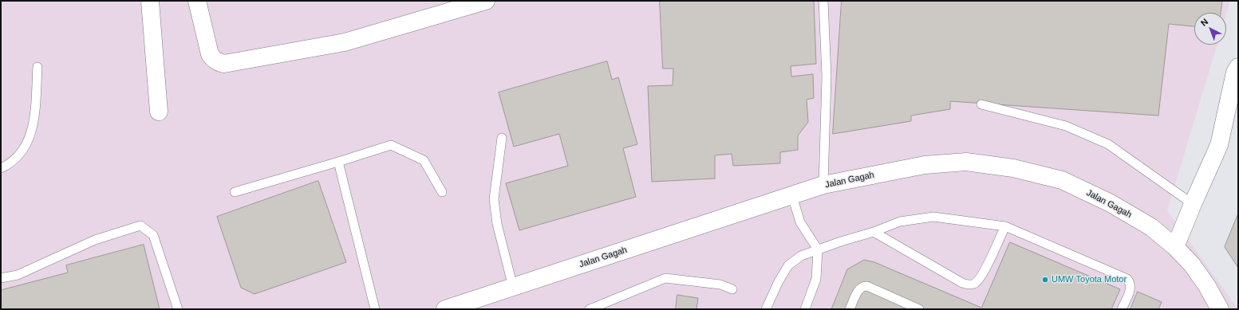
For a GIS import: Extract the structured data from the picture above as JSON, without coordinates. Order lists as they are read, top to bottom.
{
  "streets": {
    "street": ["Jalan Gagah"]
  },
  "places": ["UMW Toyota Motor"],
  "north": "top left"
}
